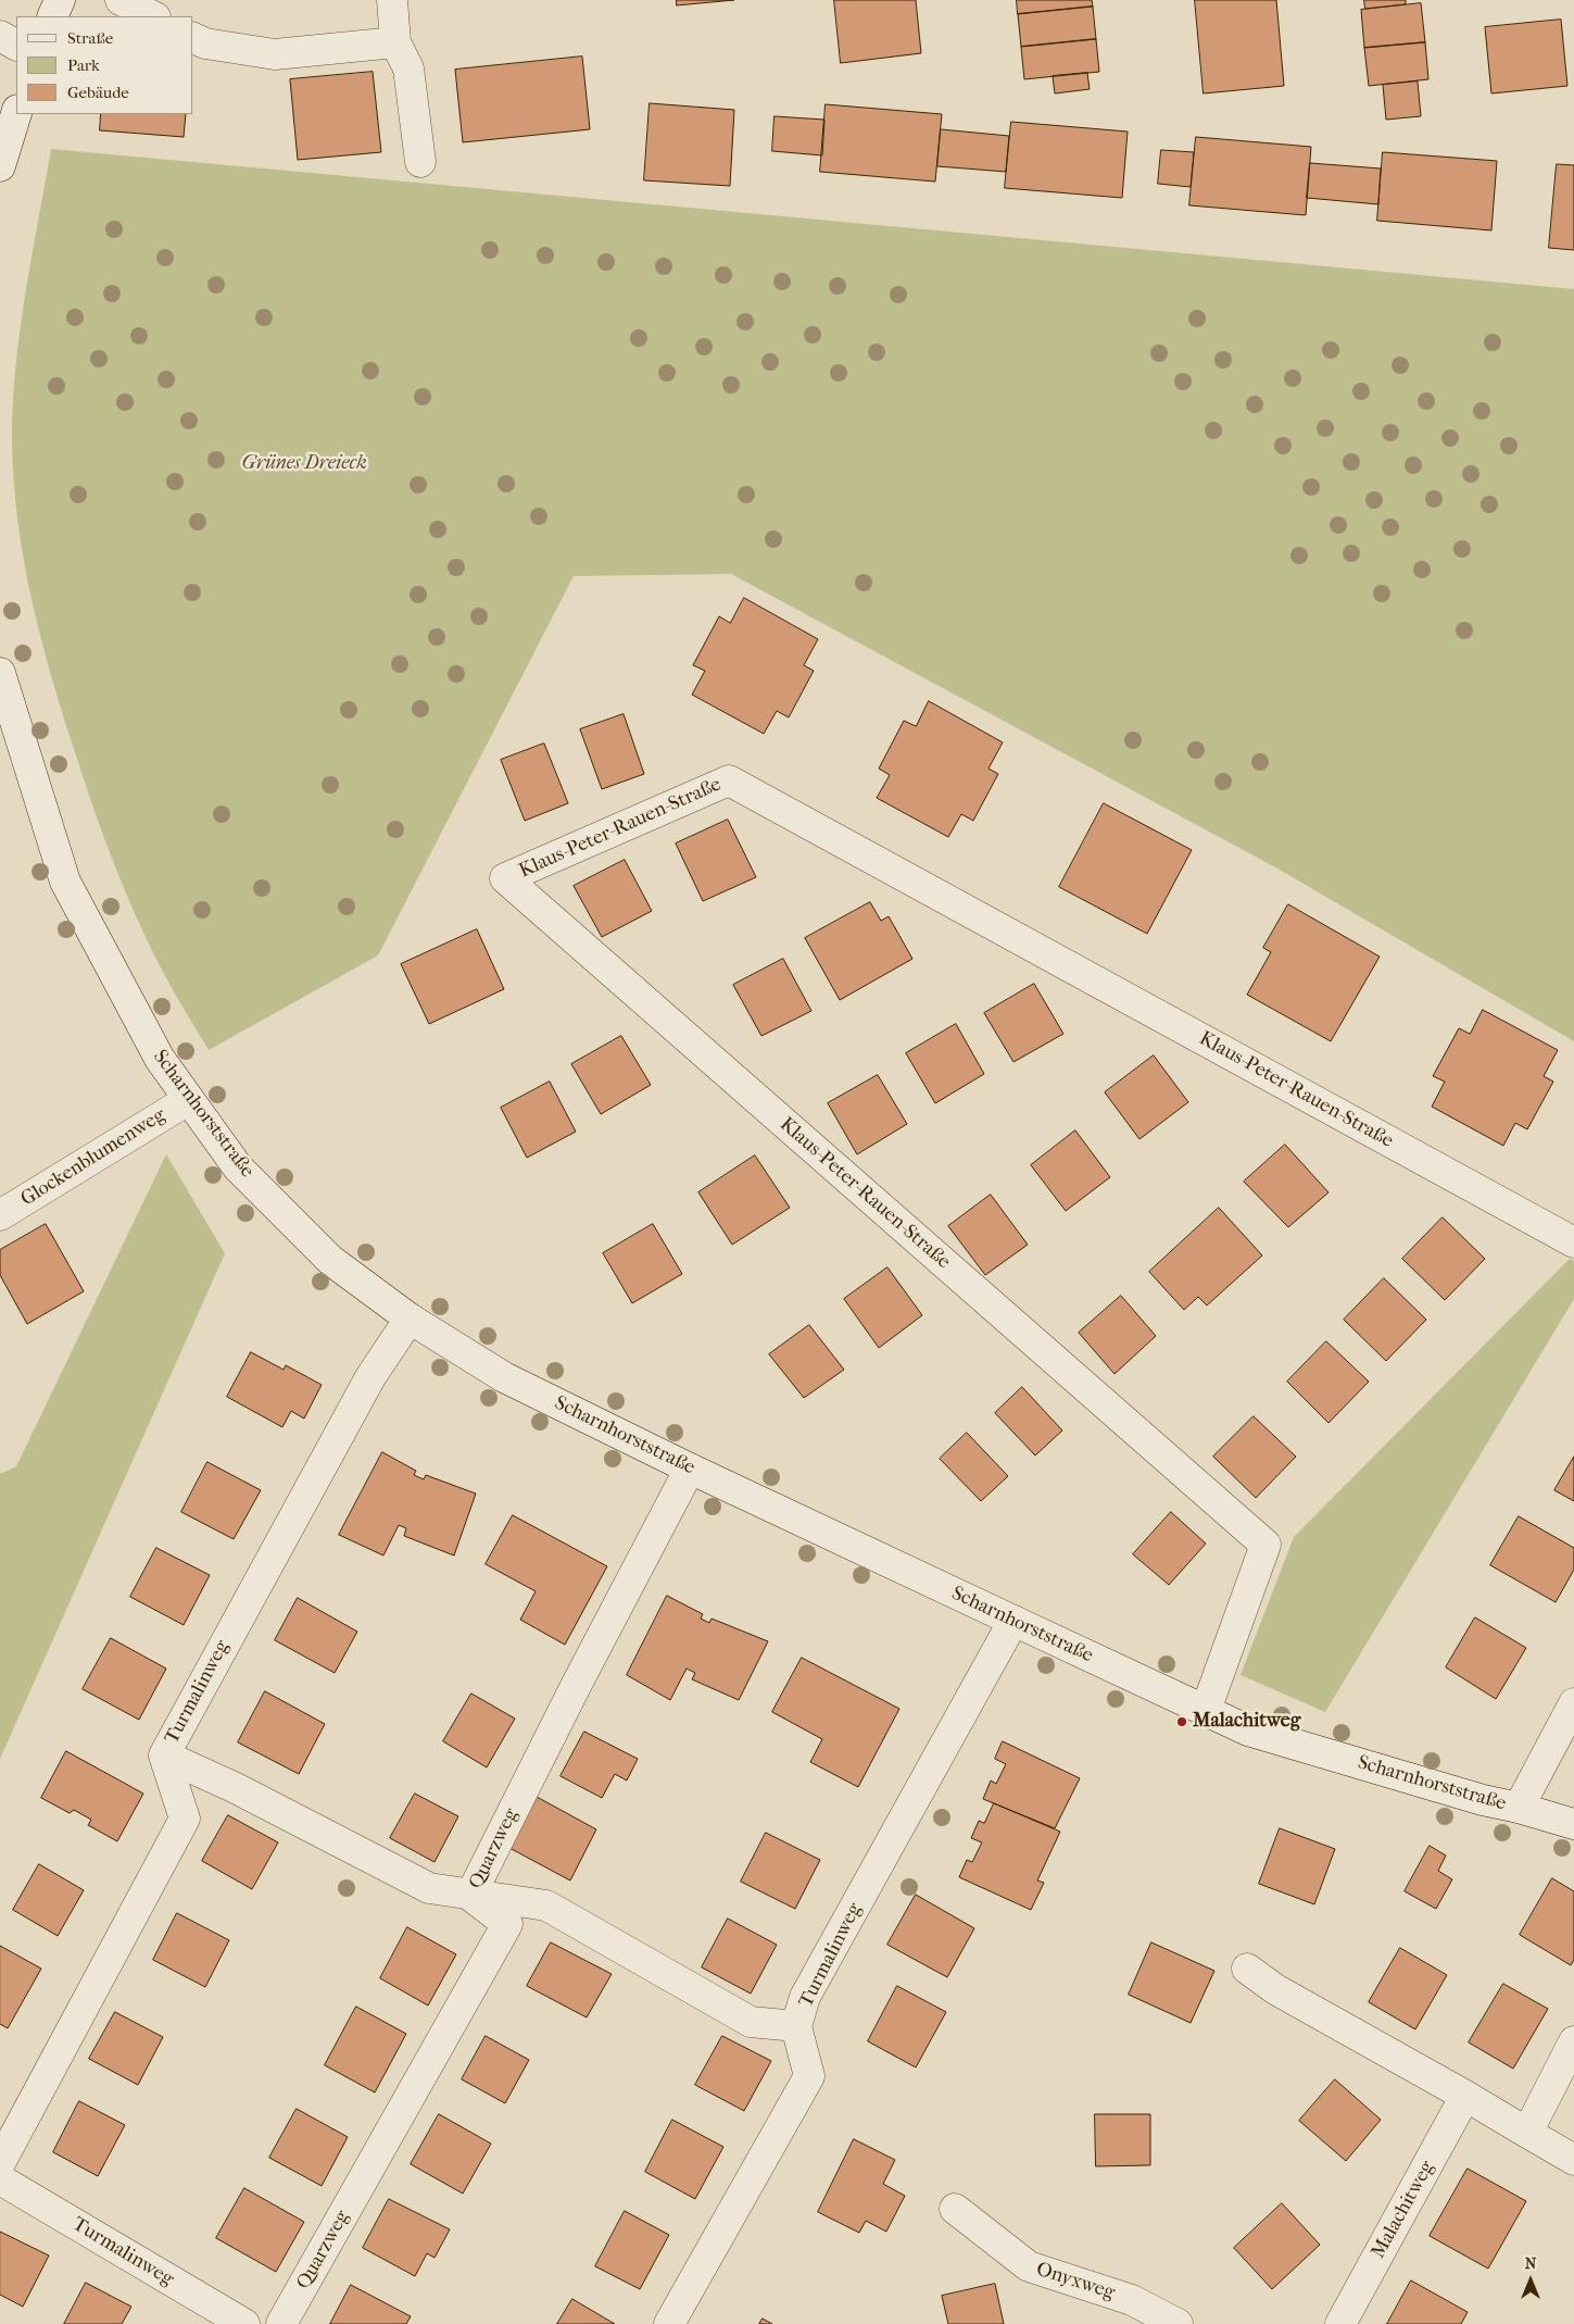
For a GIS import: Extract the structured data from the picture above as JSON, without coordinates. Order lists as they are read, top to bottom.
{
  "streets": {
    "street": [
      "Klaus-Peter-Rauen-Straße",
      "Scharnhorststraße",
      "Glockenblumenweg",
      "Turmalinweg",
      "Quarzweg",
      "Malachitweg",
      "Onyxweg"
    ]
  },
  "crossings": [
    ["Klaus-Peter-Rauen-Straße", "Scharnhorststraße"],
    ["Scharnhorststraße", "Glockenblumenweg"],
    ["Scharnhorststraße", "Turmalinweg"],
    ["Scharnhorststraße", "Quarzweg"]
  ],
  "parks": ["Grünes Dreieck"],
  "places": ["Malachitweg"],
  "legend": ["Straße", "Park", "Gebäude"],
  "north": "top"
}
